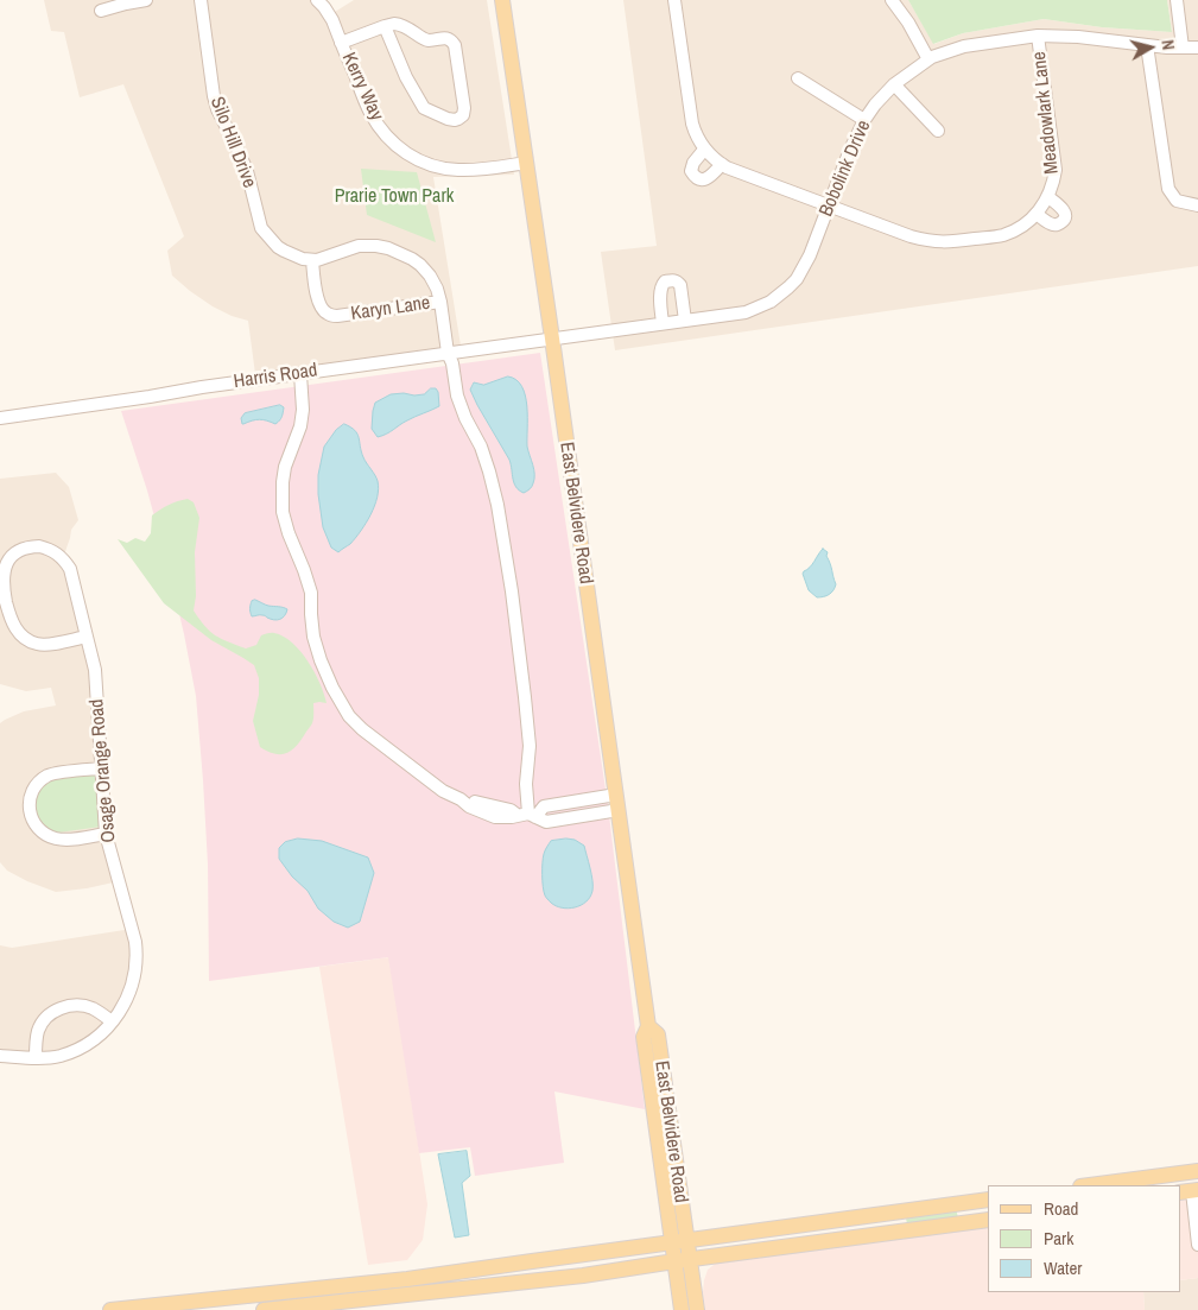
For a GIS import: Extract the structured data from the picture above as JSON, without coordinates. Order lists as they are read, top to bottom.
{
  "streets": {
    "main road": ["East Belvidere Road"],
    "street": [
      "Kerry Way",
      "Meadowlark Lane",
      "Silo Hill Drive",
      "Bobolink Drive",
      "Karyn Lane",
      "Harris Road",
      "Osage Orange Road"
    ]
  },
  "crossings": [
    ["Kerry Way", "East Belvidere Road"],
    ["Meadowlark Lane", "Bobolink Drive"],
    ["Silo Hill Drive", "Karyn Lane"],
    ["Silo Hill Drive", "Harris Road"],
    ["Bobolink Drive", "Harris Road"],
    ["Bobolink Drive", "East Belvidere Road"],
    ["Harris Road", "East Belvidere Road"]
  ],
  "parks": ["Prarie Town Park"],
  "legend": ["Road", "Park", "Water"],
  "north": "right"
}
